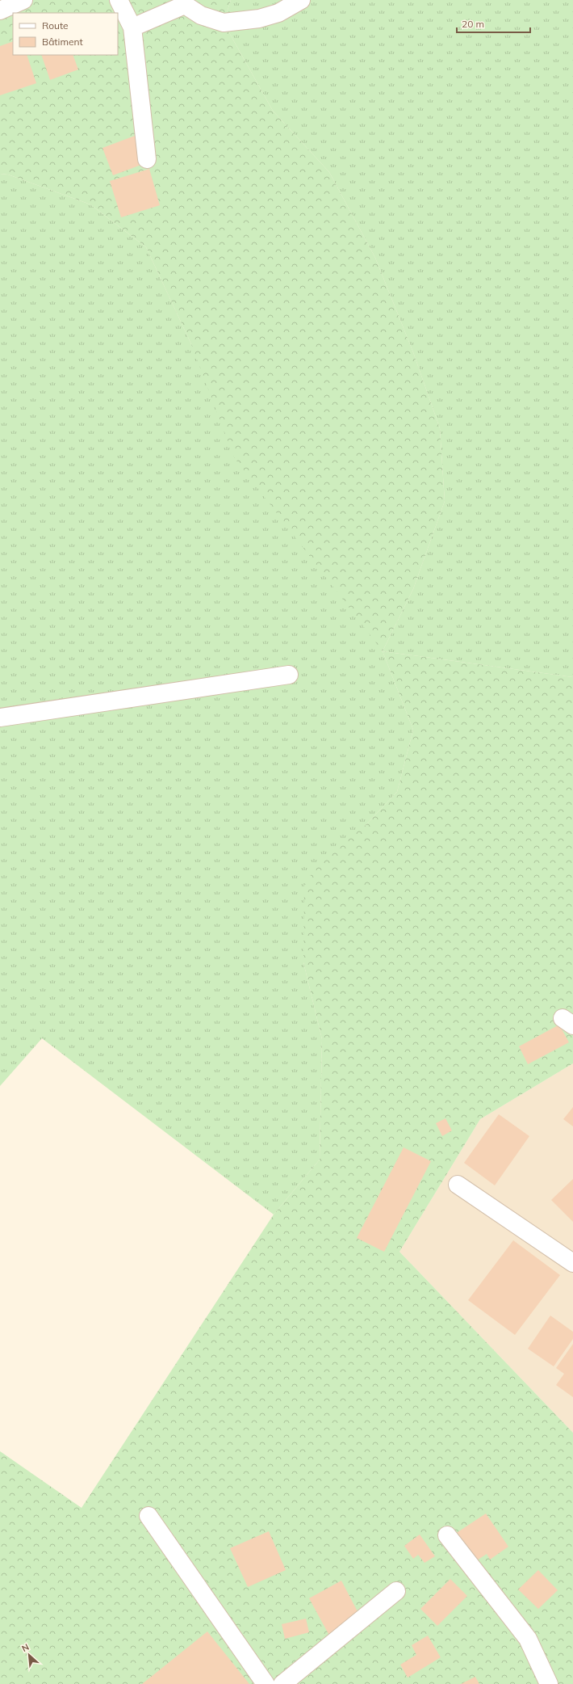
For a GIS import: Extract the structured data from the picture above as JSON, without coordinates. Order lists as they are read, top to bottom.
{
  "legend": ["Route", "Bâtiment"],
  "scale_bar": "20 m",
  "north": "top left"
}
